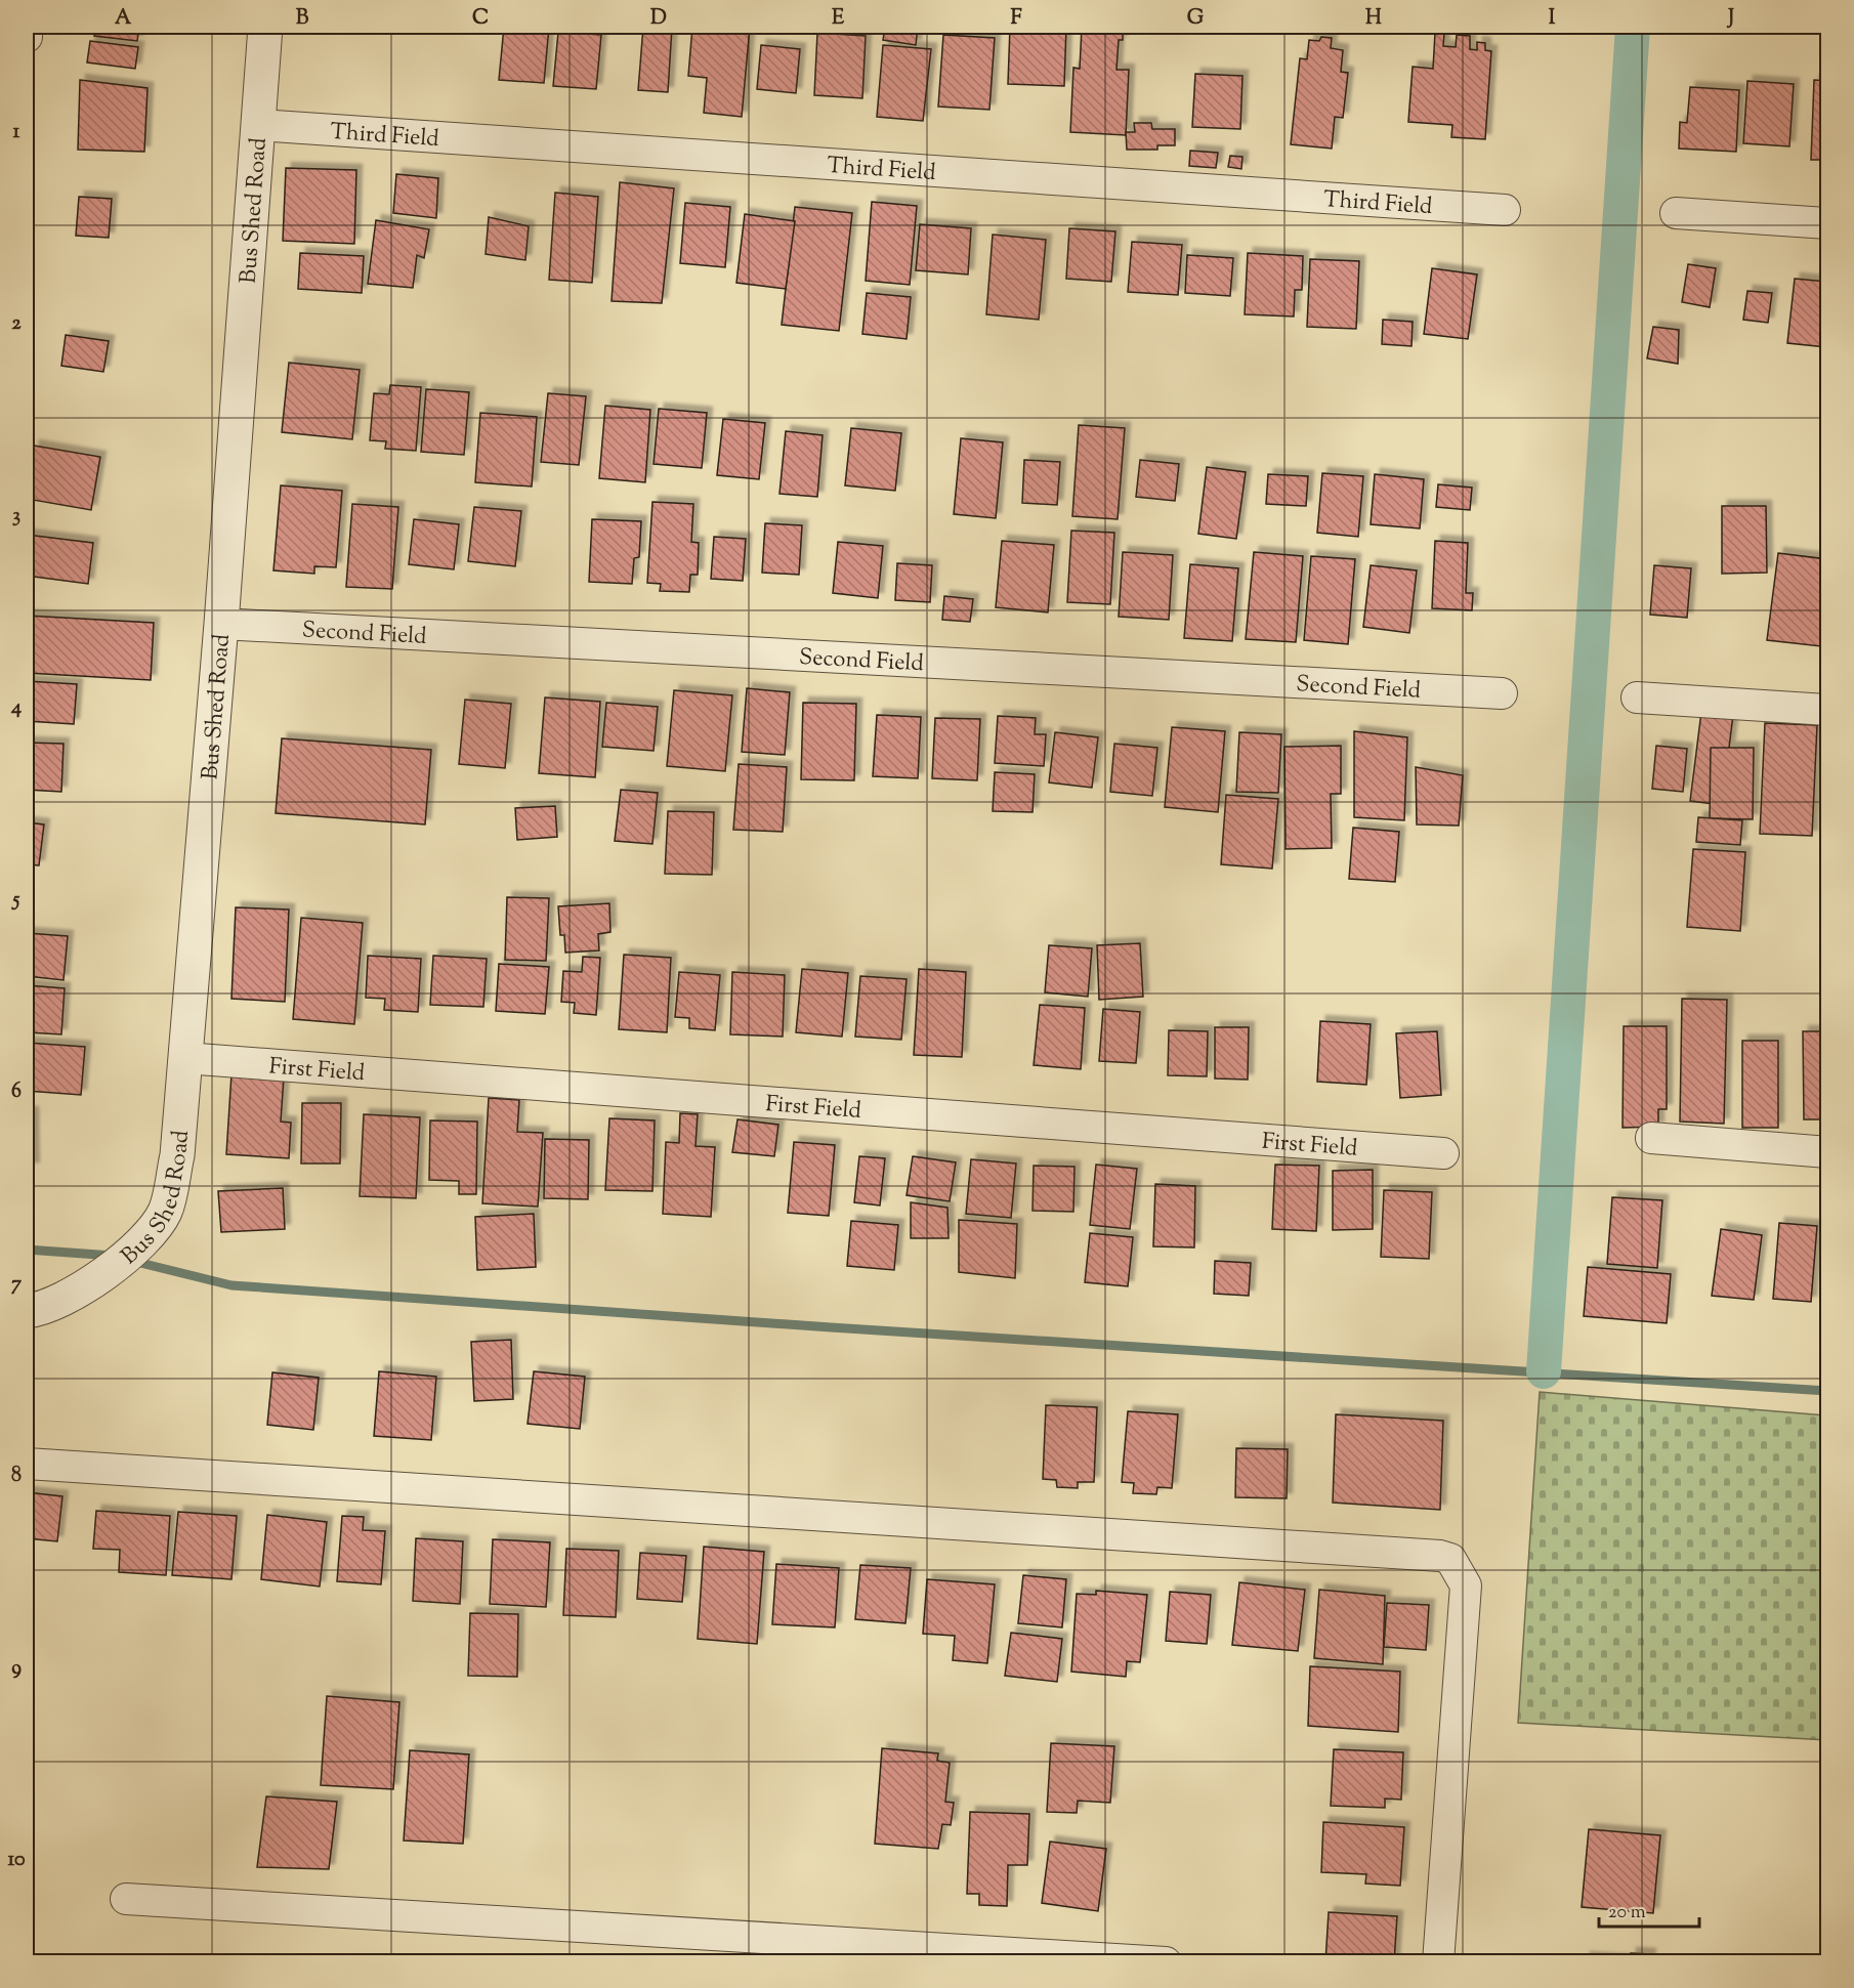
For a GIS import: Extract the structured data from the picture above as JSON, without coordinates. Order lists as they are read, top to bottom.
{
  "streets": {
    "street": [
      "Third Field",
      "Bus Shed Road",
      "Second Field",
      "First Field"
    ]
  },
  "crossings": [
    ["Third Field", "Bus Shed Road"],
    ["Bus Shed Road", "Second Field"],
    ["Bus Shed Road", "First Field"]
  ],
  "scale_bar": "20 m",
  "grid": {
    "columns": [
      "A",
      "B",
      "C",
      "D",
      "E",
      "F",
      "G",
      "H",
      "I",
      "J"
    ],
    "rows": [
      "1",
      "2",
      "3",
      "4",
      "5",
      "6",
      "7",
      "8",
      "9",
      "10"
    ]
  }
}
